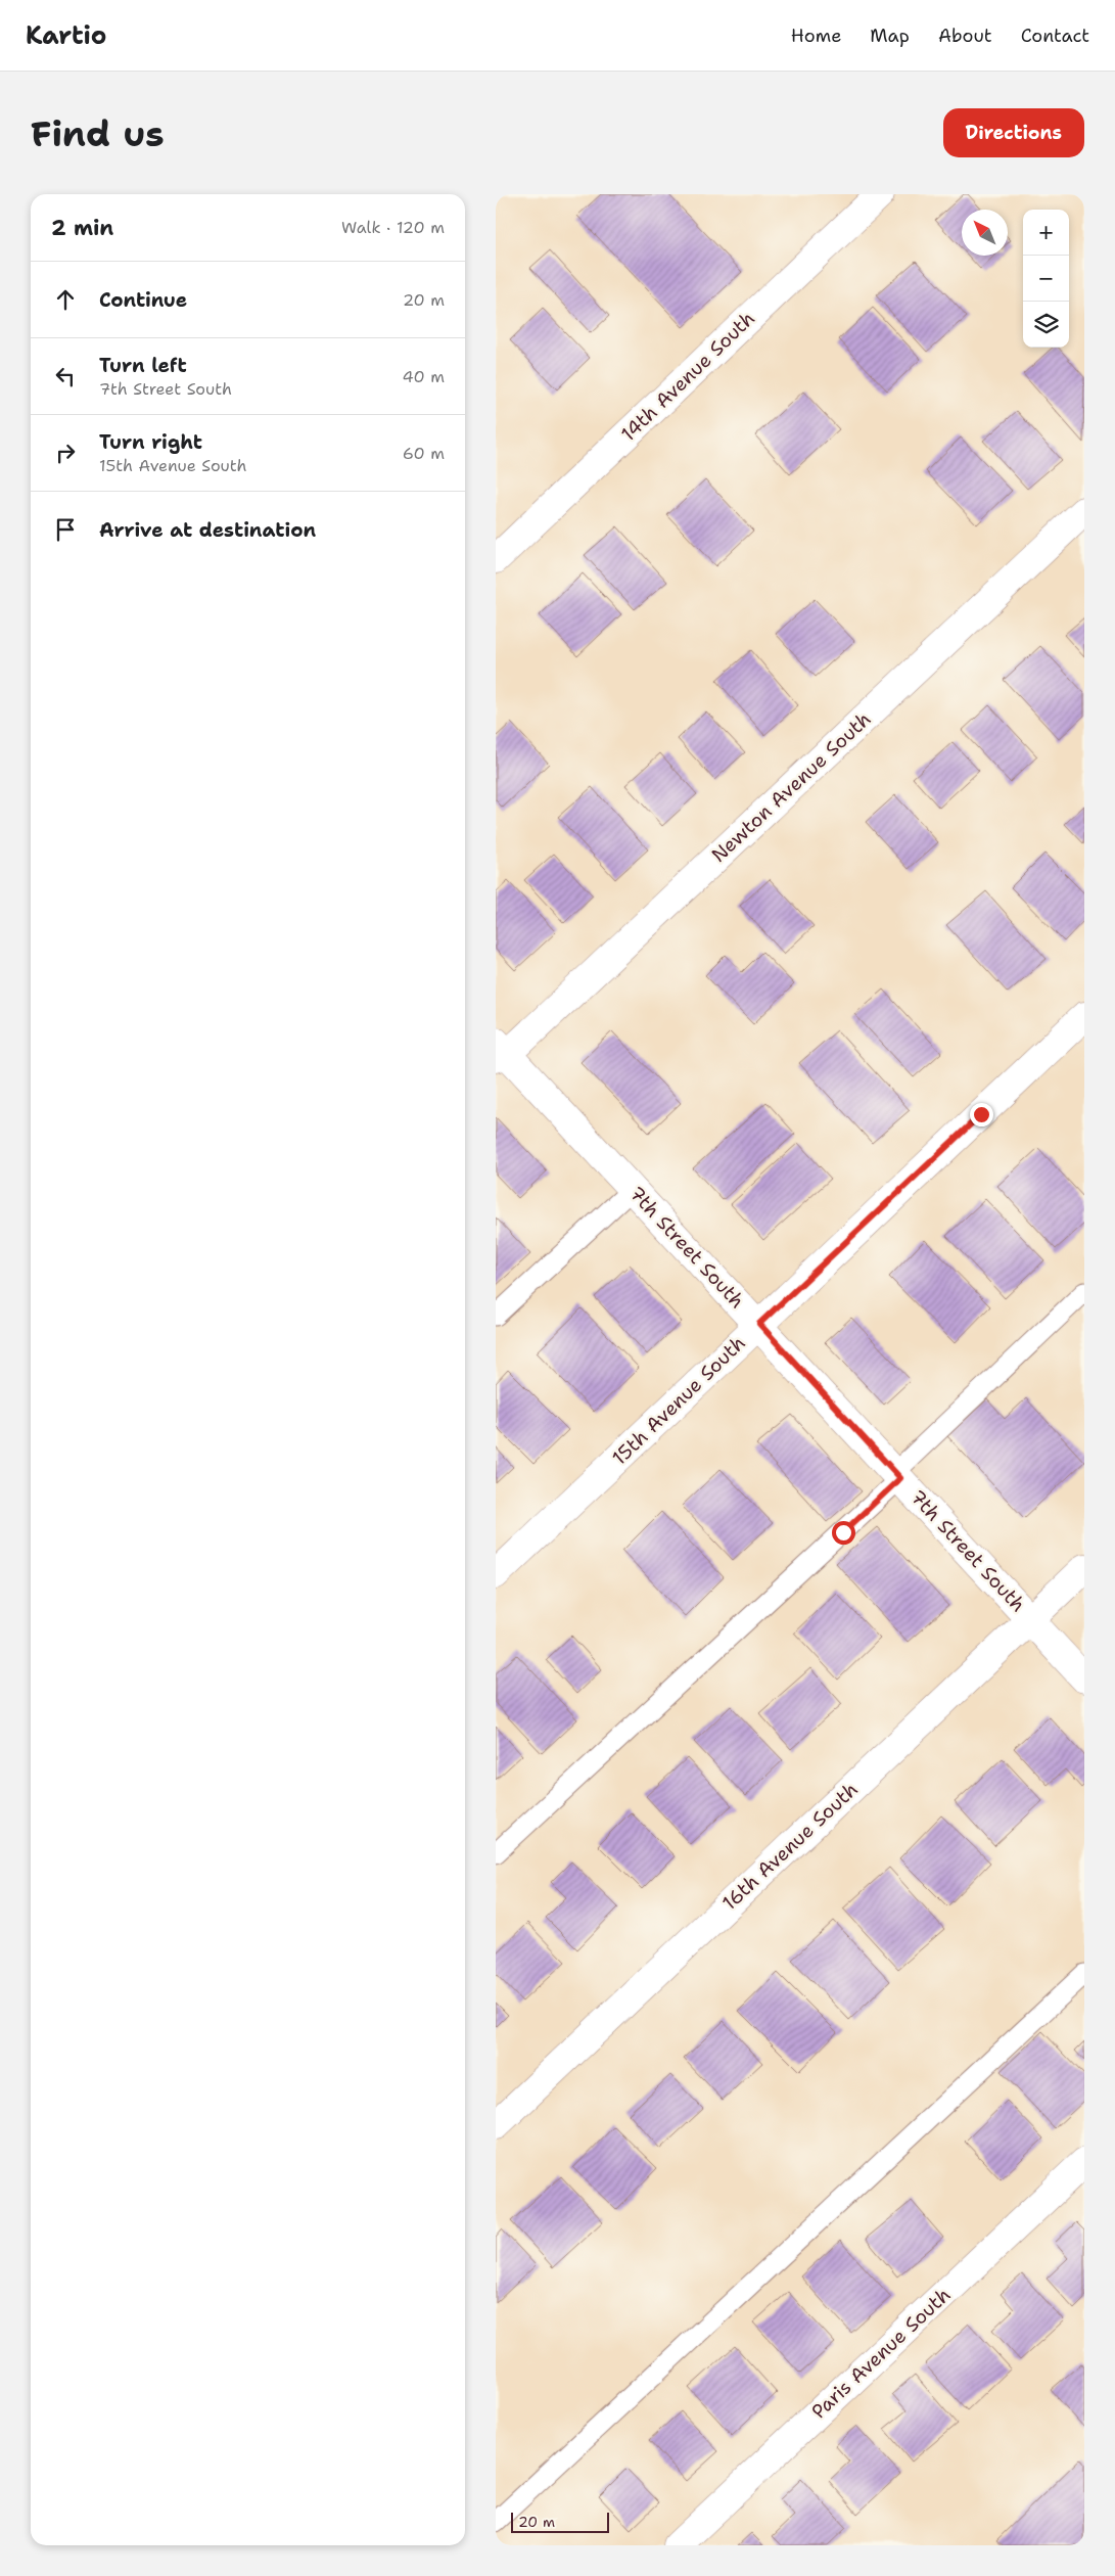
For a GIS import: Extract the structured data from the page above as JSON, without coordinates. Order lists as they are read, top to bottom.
{
  "streets": {
    "street": [
      "14th Avenue South",
      "Newton Avenue South",
      "7th Street South",
      "15th Avenue South",
      "16th Avenue South",
      "Paris Avenue South"
    ]
  },
  "crossings": [
    ["Newton Avenue South", "7th Street South"],
    ["7th Street South", "15th Avenue South"],
    ["7th Street South", "16th Avenue South"]
  ],
  "scale_bar": "20 m",
  "north": "top left",
  "page": {
    "header": "Kartio",
    "nav": [
      "Home",
      "Map",
      "About",
      "Contact"
    ],
    "buttons": "Directions",
    "title": "Find us",
    "heading": ["2 min", "Walk · 120 m"],
    "map_buttons": ["+", "−"],
    "list": [
      ["Continue", "20 m"],
      ["Turn left", "7th Street South", "40 m"],
      ["Turn right", "15th Avenue South", "60 m"],
      "Arrive at destination"
    ],
    "scale": "20 m"
  }
}
